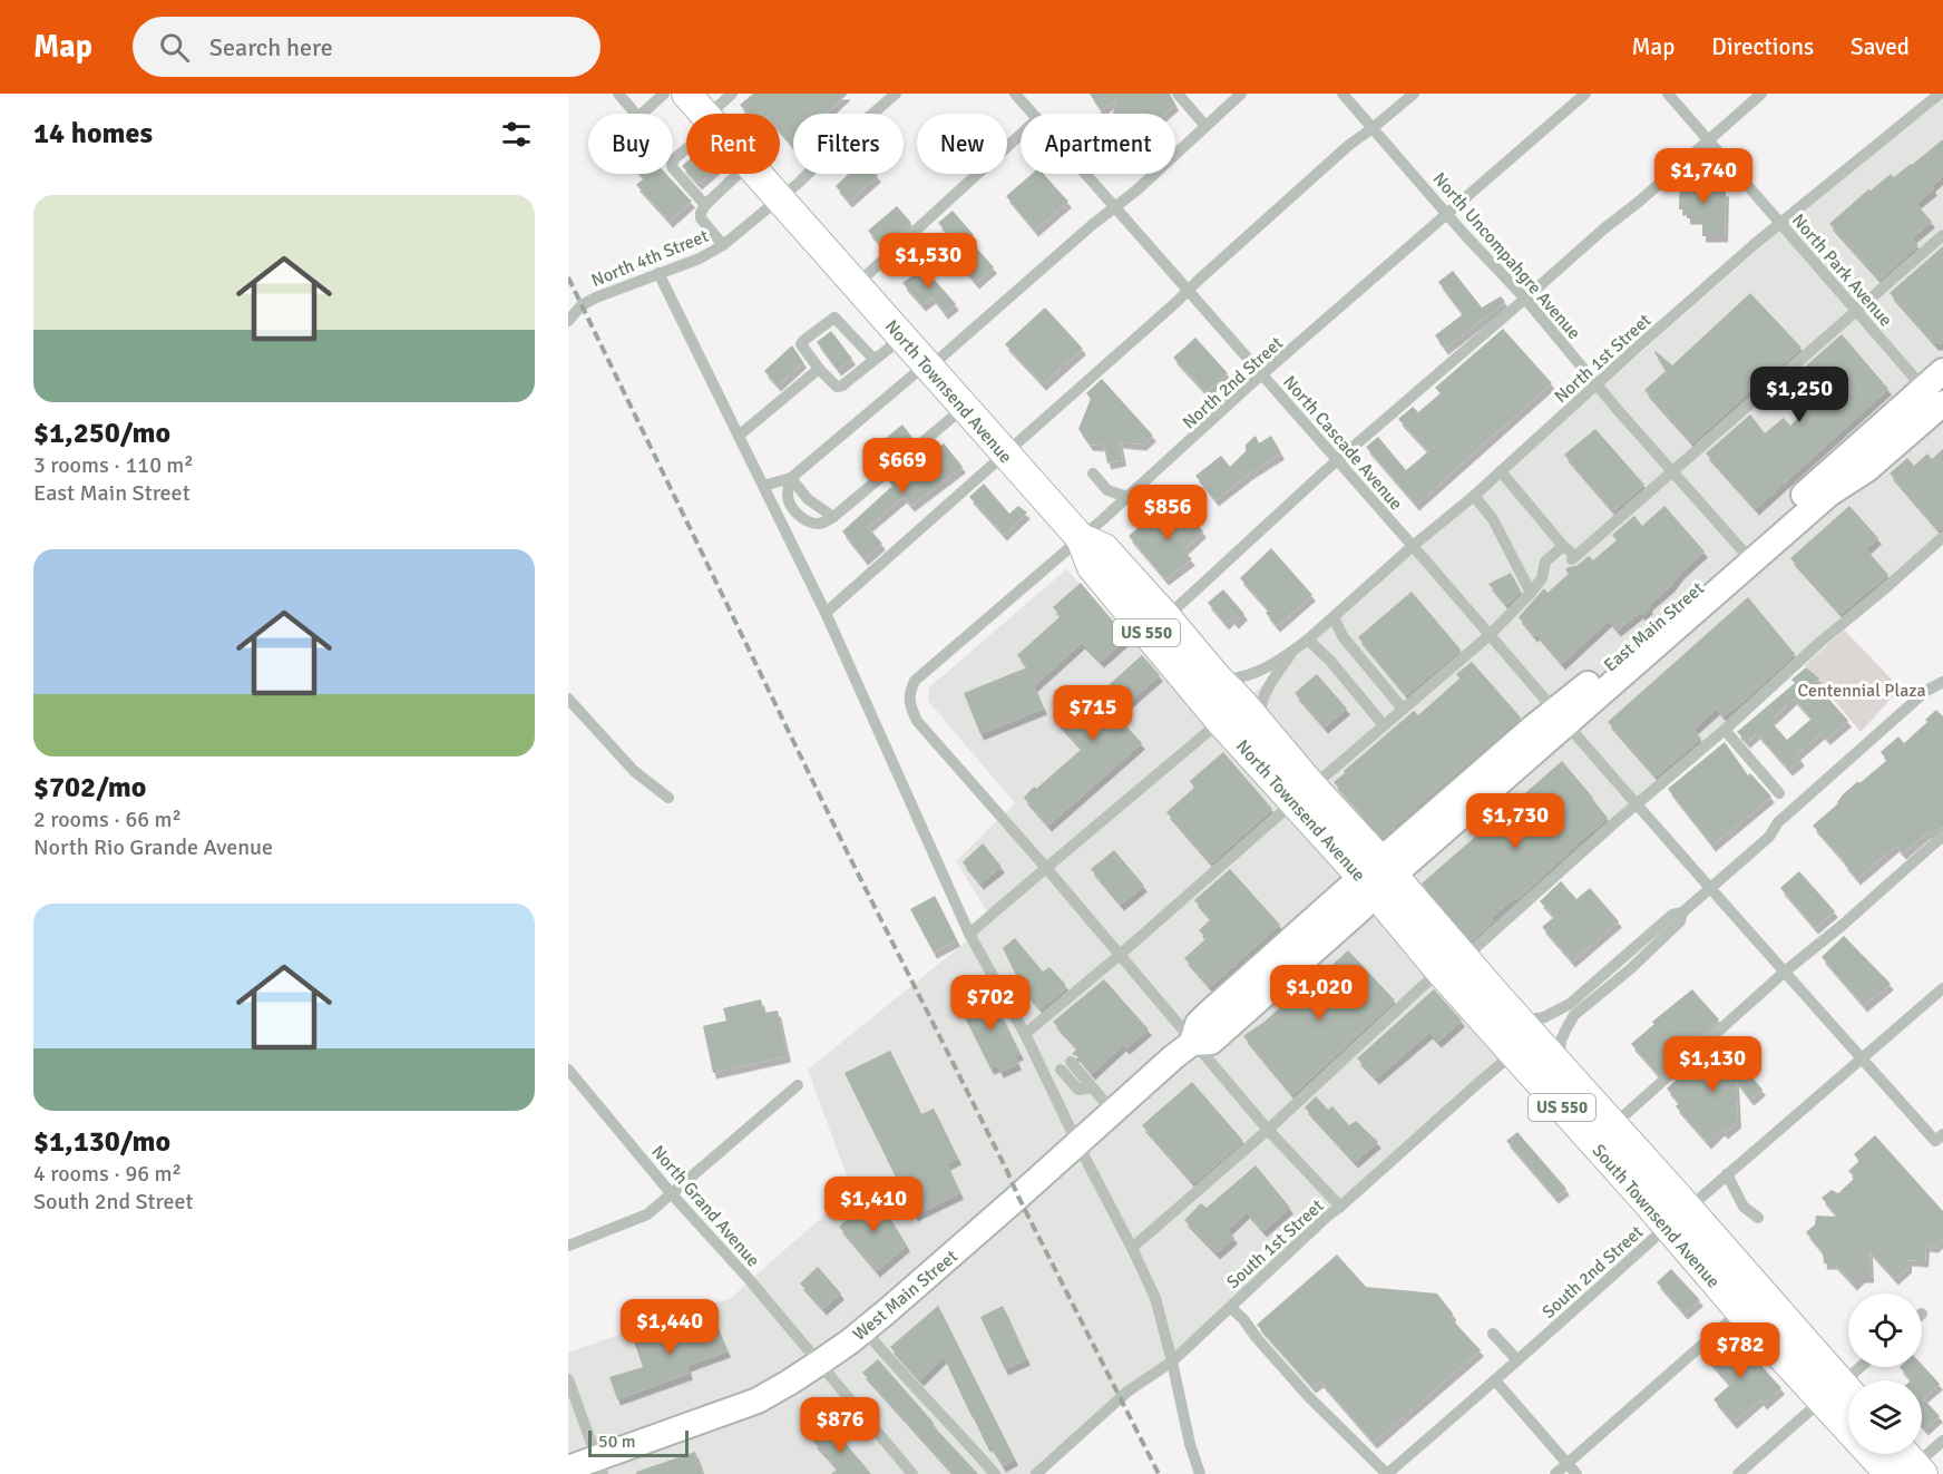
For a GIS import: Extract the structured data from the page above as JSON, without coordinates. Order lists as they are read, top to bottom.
{
  "streets": {
    "highway": ["North Townsend Avenue", "US 550", "South Townsend Avenue"],
    "main road": ["East Main Street", "West Main Street"],
    "street": [
      "North Uncompahgre Avenue",
      "North 4th Street",
      "North Park Avenue",
      "North 1st Street",
      "North 2nd Street",
      "North Cascade Avenue",
      "North Grand Avenue",
      "South 1st Street",
      "South 2nd Street"
    ]
  },
  "crossings": [
    ["North Uncompahgre Avenue", "North 1st Street"],
    ["North Uncompahgre Avenue", "North 2nd Street"],
    ["North Uncompahgre Avenue", "East Main Street"],
    ["North 4th Street", "North Townsend Avenue"],
    ["North Park Avenue", "North 1st Street"],
    ["North Park Avenue", "East Main Street"],
    ["North 1st Street", "North Townsend Avenue"],
    ["North 1st Street", "North Cascade Avenue"],
    ["North 2nd Street", "North Townsend Avenue"],
    ["North 2nd Street", "North Cascade Avenue"],
    ["North Townsend Avenue", "East Main Street"],
    ["North Townsend Avenue", "South Townsend Avenue"],
    ["North Townsend Avenue", "West Main Street"],
    ["North Cascade Avenue", "East Main Street"],
    ["North Cascade Avenue", "South 1st Street"],
    ["North Cascade Avenue", "South 2nd Street"],
    ["East Main Street", "South Townsend Avenue"],
    ["East Main Street", "West Main Street"],
    ["North Grand Avenue", "West Main Street"],
    ["South Townsend Avenue", "South 1st Street"],
    ["South Townsend Avenue", "South 2nd Street"],
    ["South Townsend Avenue", "West Main Street"]
  ],
  "parks": ["Centennial Plaza"],
  "scale_bar": "50 m",
  "page": {
    "header": "Map",
    "search": "Search here",
    "nav": ["Map", "Directions", "Saved"],
    "heading": "14 homes",
    "chip": [
      "Buy",
      "Rent",
      "Filters",
      "New",
      "Apartment"
    ],
    "price": [
      "$1,740",
      "$1,530",
      "$1,250",
      "$669",
      "$856",
      "$715",
      "$1,730",
      "$1,020",
      "$702",
      "$1,130",
      "$1,410",
      "$1,440",
      "$782",
      "$876"
    ],
    "list": [
      {
        "name": "$1,250/mo",
        "note": "3 rooms · 110 m² · East Main Street"
      },
      {
        "name": "$702/mo",
        "note": "2 rooms · 66 m² · North Rio Grande Avenue"
      },
      {
        "name": "$1,130/mo",
        "note": "4 rooms · 96 m² · South 2nd Street"
      }
    ],
    "scale": "50 m"
  }
}
